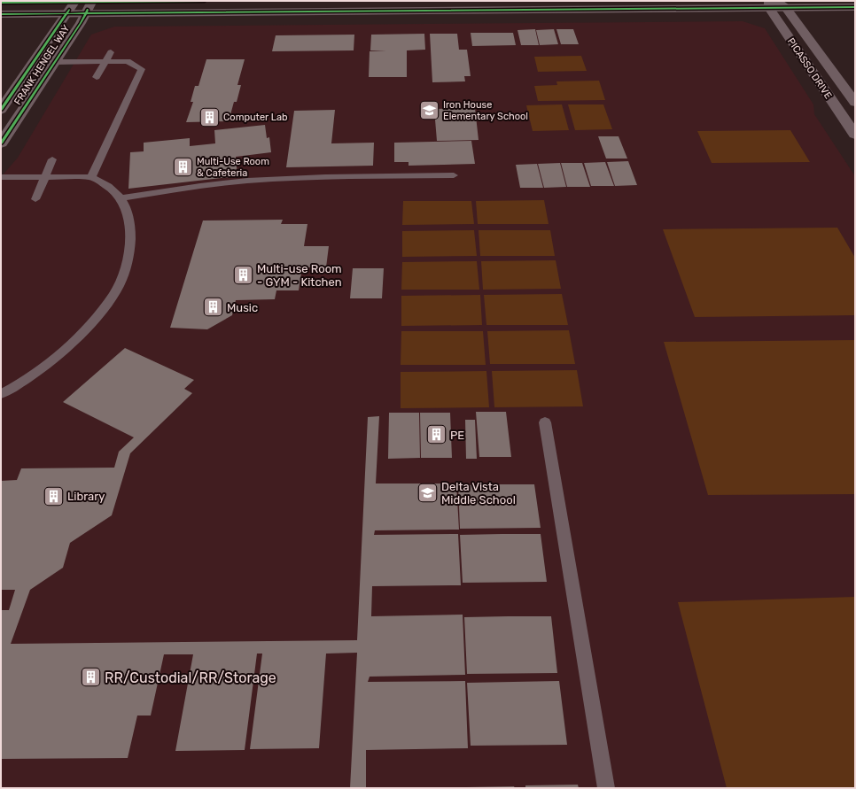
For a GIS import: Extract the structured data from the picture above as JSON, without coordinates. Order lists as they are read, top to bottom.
{
  "streets": {
    "street": ["FRANK HENGEL WAY", "PICASSO DRIVE"]
  },
  "places": {
    "school or university": ["Iron House Elementary School", "Delta Vista Middle School"],
    "building": [
      "Computer Lab",
      "Multi-Use Room & Cafeteria",
      "Multi-use Room - GYM - Kitchen",
      "Music",
      "PE",
      "Library",
      "RR/Custodial/RR/Storage"
    ]
  }
}
